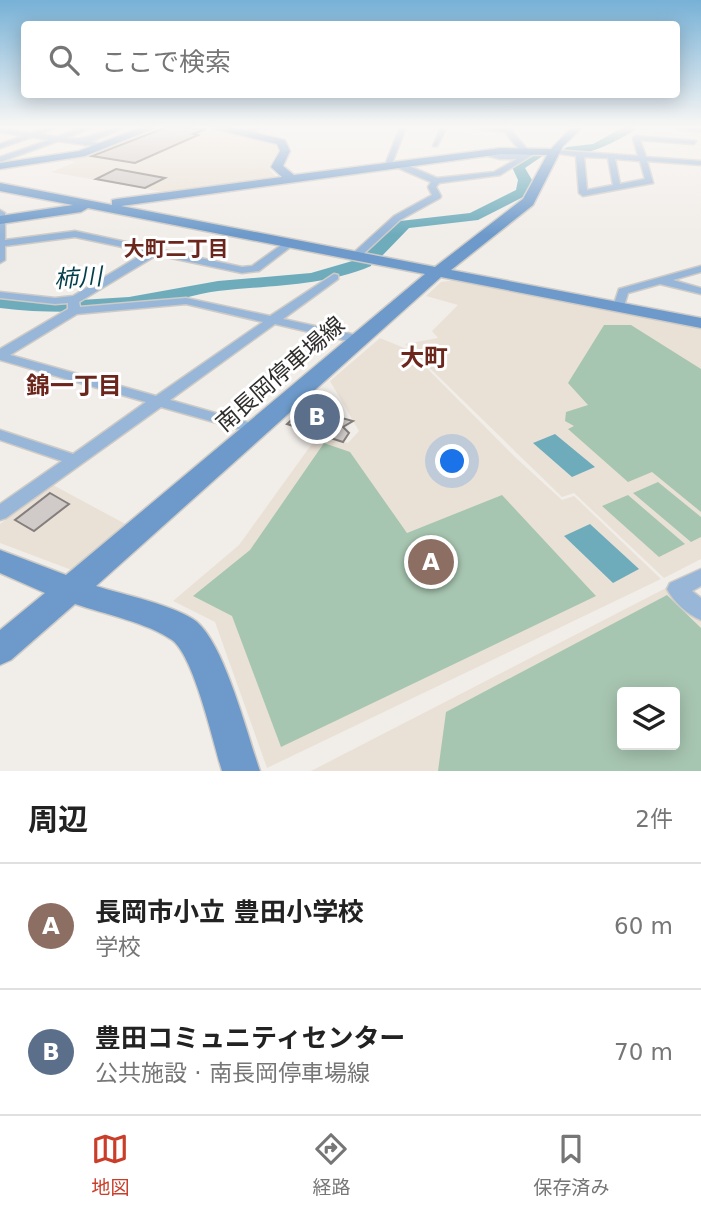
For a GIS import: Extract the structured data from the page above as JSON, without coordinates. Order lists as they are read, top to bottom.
{
  "streets": {
    "street": ["南長岡停車場線"]
  },
  "districts": ["大町二丁目", "大町", "錦一丁目"],
  "water": ["柿川"],
  "page": {
    "search": "ここで検索",
    "pins": ["B", "A"],
    "heading": ["周辺", "2件"],
    "list": [
      {
        "mark": "A",
        "name": "長岡市小立 豊田小学校",
        "note": "学校",
        "value": "60 m"
      },
      {
        "mark": "B",
        "name": "豊田コミュニティセンター",
        "note": "公共施設 · 南長岡停車場線",
        "value": "70 m"
      }
    ],
    "nav": ["地図", "経路", "保存済み"]
  }
}
